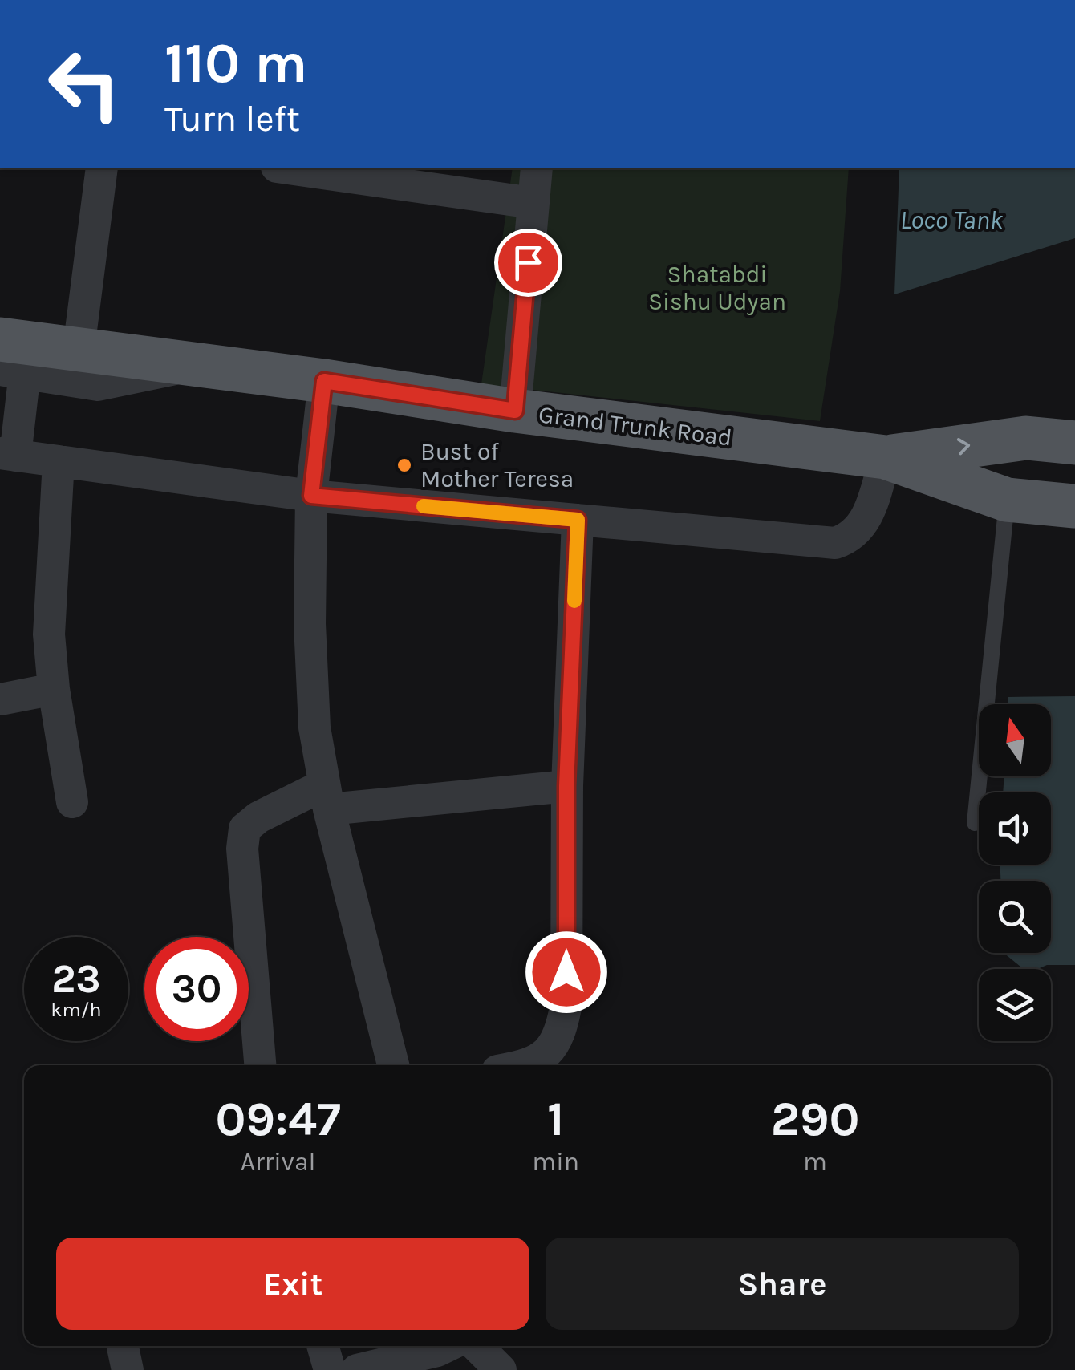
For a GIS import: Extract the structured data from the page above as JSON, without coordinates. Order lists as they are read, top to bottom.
{
  "streets": {
    "main road": ["Grand Trunk Road"]
  },
  "water": ["Loco Tank"],
  "parks": ["Shatabdi Sishu Udyan"],
  "places": ["Bust of Mother Teresa"],
  "north": "top",
  "page": {
    "turn": ["110 m", "Turn left"],
    "speed": "23 km/h",
    "limit": "30",
    "eta": [
      "09:47",
      "Arrival",
      "1",
      "min",
      "290",
      "m"
    ],
    "buttons": ["Exit", "Share"]
  }
}
